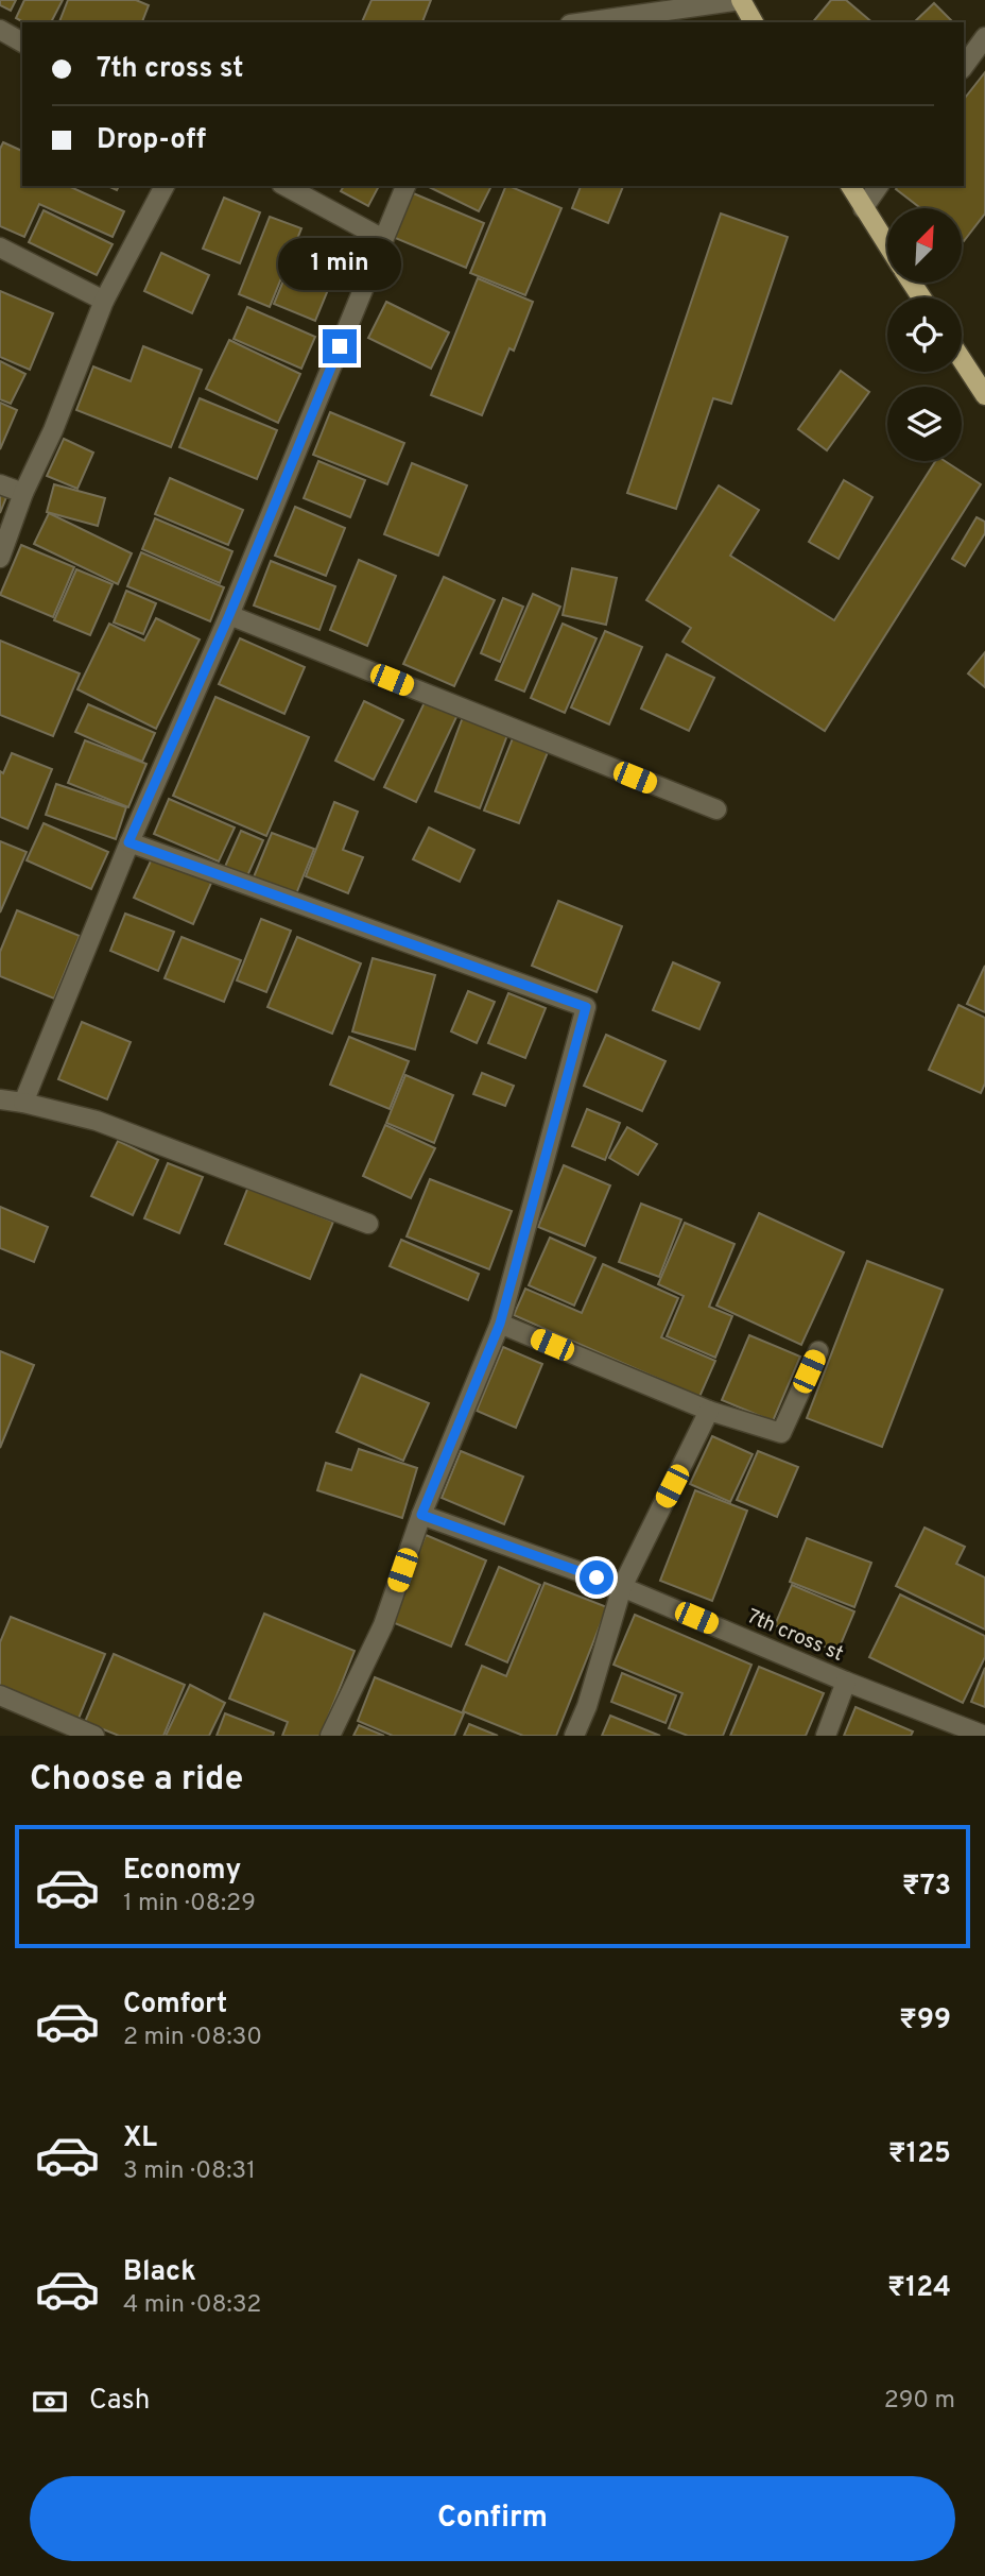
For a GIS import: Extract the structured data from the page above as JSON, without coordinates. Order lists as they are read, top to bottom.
{
  "streets": {
    "street": ["7th cross st"]
  },
  "north": "top right",
  "page": {
    "banner": ["7th cross st", "Drop-off"],
    "bubble": "1 min",
    "heading": "Choose a ride",
    "list": [
      {
        "name": "Economy",
        "note": "1 min · 08:29",
        "value": "₹73"
      },
      {
        "name": "Comfort",
        "note": "2 min · 08:30",
        "value": "₹99"
      },
      {
        "name": "XL",
        "note": "3 min · 08:31",
        "value": "₹125"
      },
      {
        "name": "Black",
        "note": "4 min · 08:32",
        "value": "₹124"
      }
    ],
    "pay": ["Cash", "290 m"],
    "buttons": "Confirm"
  }
}
